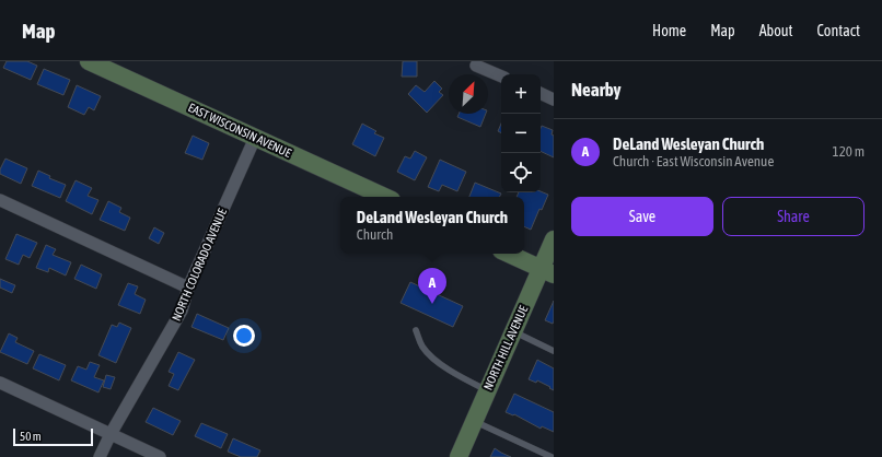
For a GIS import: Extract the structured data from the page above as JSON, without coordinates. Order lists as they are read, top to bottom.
{
  "streets": {
    "street": ["EAST WISCONSIN AVENUE", "NORTH COLORADO AVENUE", "NORTH HILL AVENUE"]
  },
  "crossings": [
    ["EAST WISCONSIN AVENUE", "NORTH COLORADO AVENUE"]
  ],
  "scale_bar": "50 m",
  "north": "top right",
  "page": {
    "header": "Map",
    "nav": [
      "Home",
      "Map",
      "About",
      "Contact"
    ],
    "heading": "Nearby",
    "map_buttons": ["+", "−"],
    "list": [
      {
        "mark": "A",
        "name": "DeLand Wesleyan Church",
        "note": "Church · East Wisconsin Avenue",
        "value": "120 m"
      }
    ],
    "buttons": ["Save", "Share"],
    "popup": ["DeLand Wesleyan Church", "Church"],
    "pins": "A",
    "scale": "50 m"
  }
}
